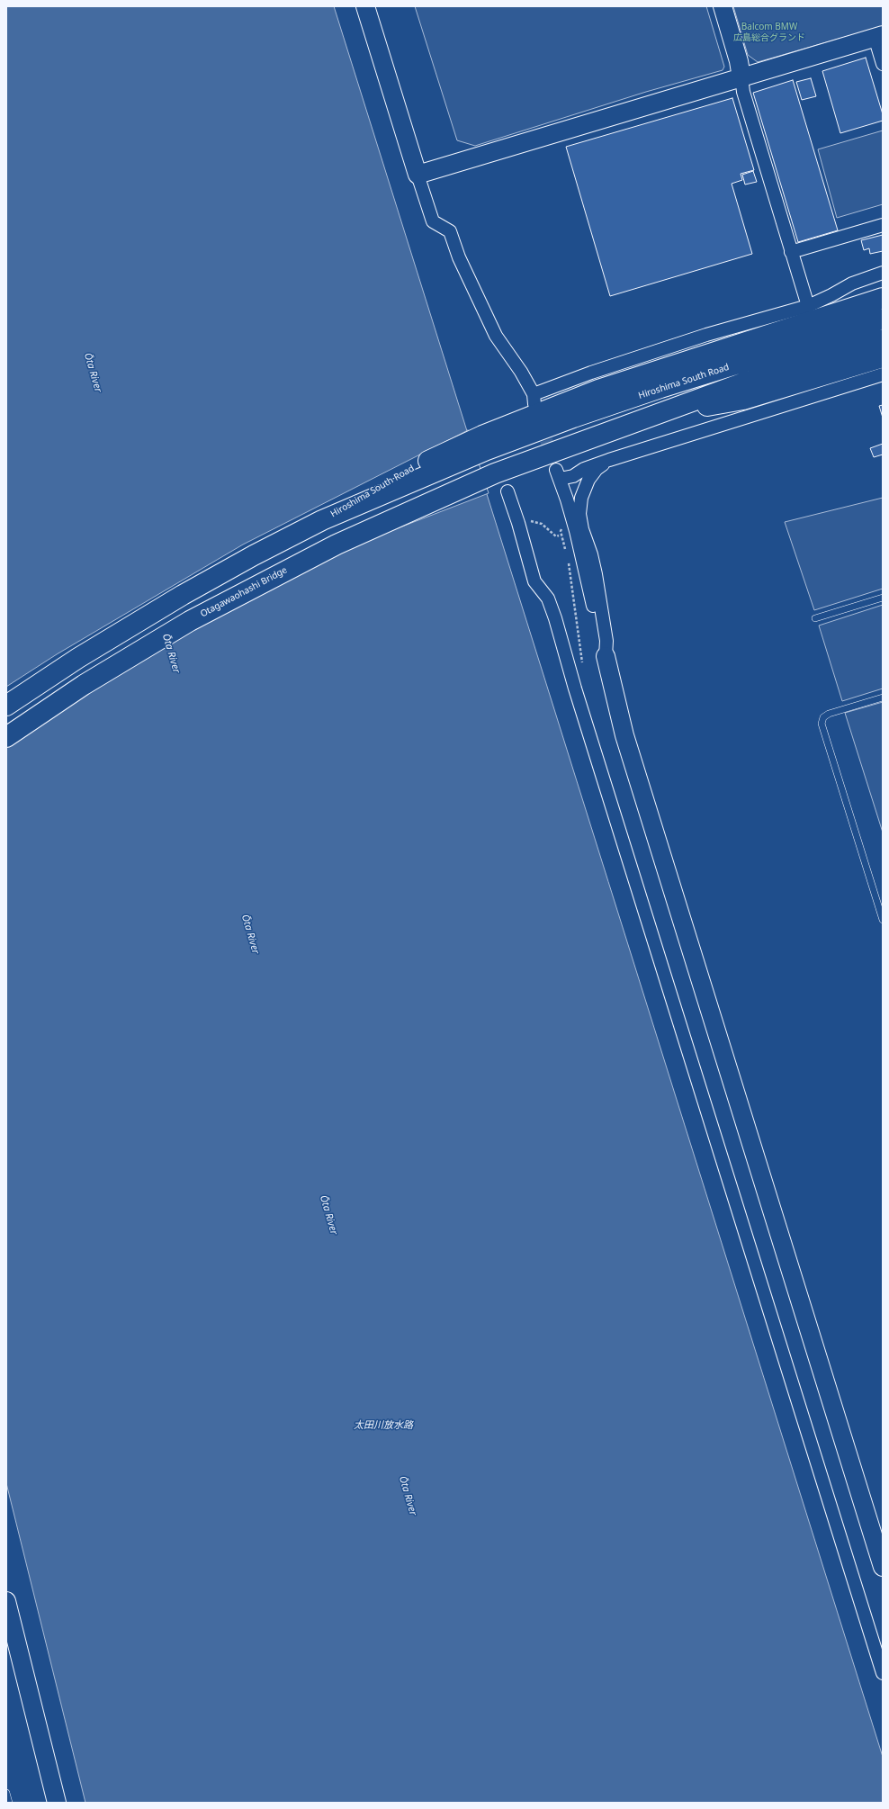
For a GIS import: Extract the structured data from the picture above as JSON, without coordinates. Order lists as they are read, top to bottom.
{
  "streets": {
    "highway": ["Hiroshima South Road", "Otagawaohashi Bridge"]
  },
  "water": ["Ōta River", "太田川放水路"],
  "parks": ["Balcom BMW 広島総合グランド"]
}
